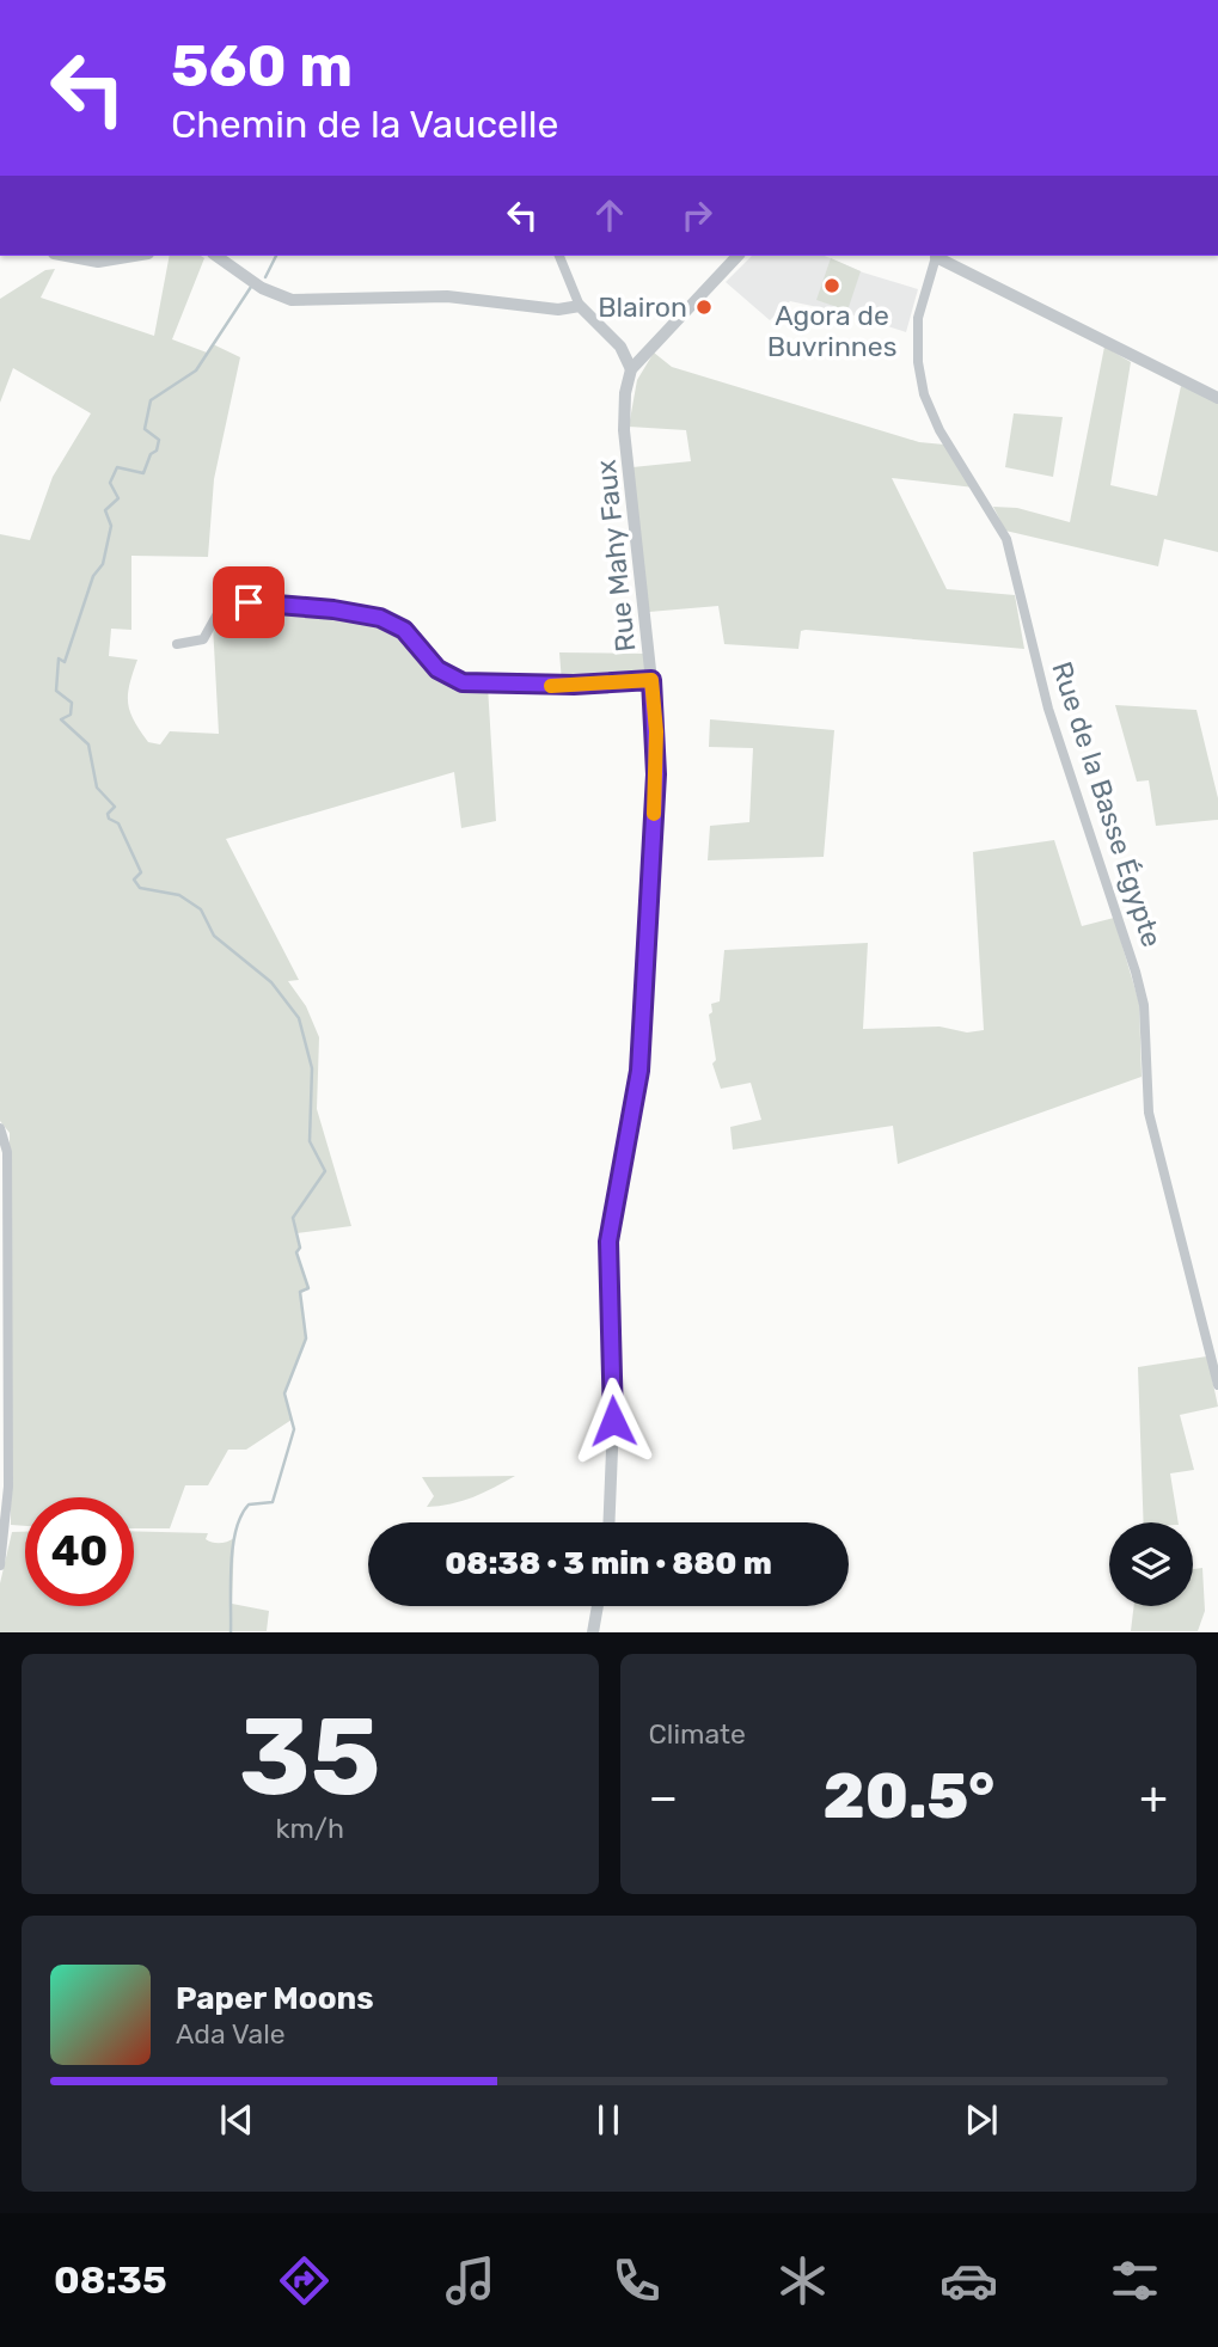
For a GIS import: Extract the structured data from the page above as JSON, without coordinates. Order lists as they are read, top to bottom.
{
  "streets": {
    "street": ["Rue Mahy Faux", "Rue de la Basse Égypte"]
  },
  "places": ["Agora de Buvrinnes", "Blairon"],
  "page": {
    "turn": ["560 m", "Chemin de la Vaucelle"],
    "limit": "40",
    "trip": "08:38 · 3 min · 880 m",
    "tile": [
      ["35", "km/h"],
      "Climate"
    ],
    "heat": ["−", "20.5°", "+"],
    "song": ["Paper Moons", "Ada Vale"],
    "tabs": "08:35"
  }
}
